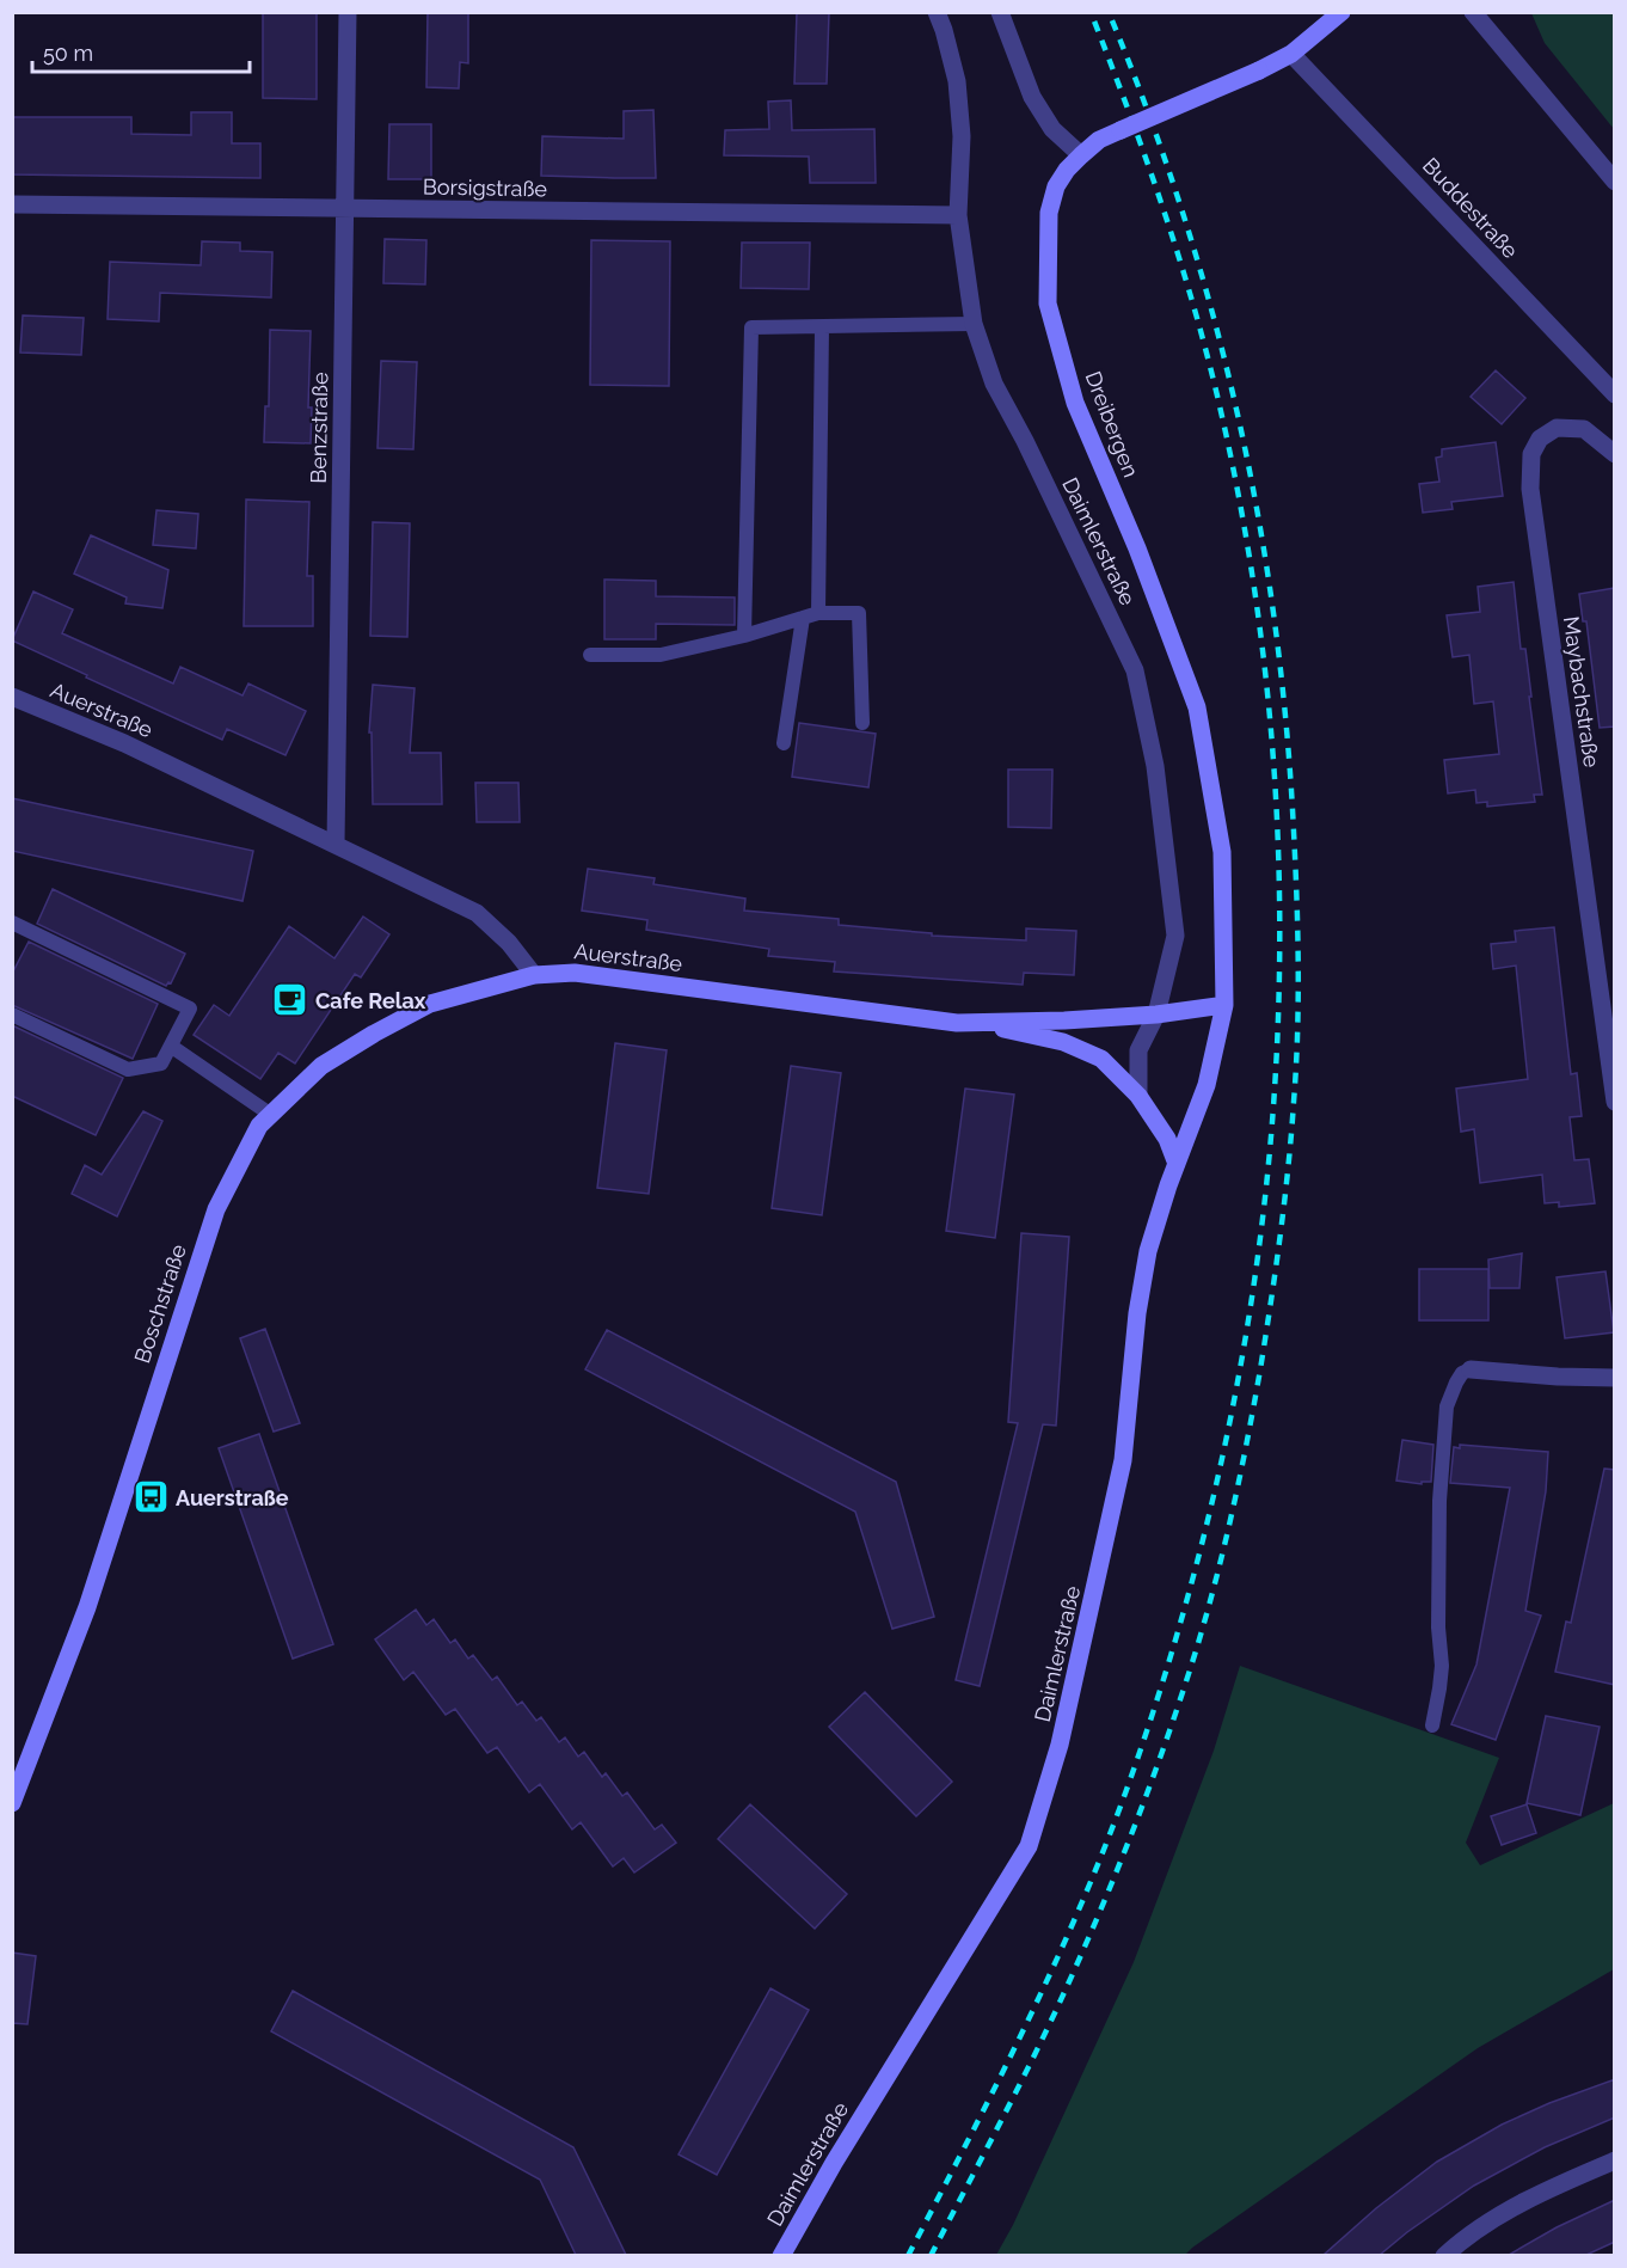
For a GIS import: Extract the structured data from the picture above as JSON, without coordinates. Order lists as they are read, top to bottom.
{
  "streets": {
    "street": [
      "Borsigstraße",
      "Buddestraße",
      "Dreibergen",
      "Benzstraße",
      "Daimlerstraße",
      "Maybachstraße",
      "Auerstraße",
      "Boschstraße"
    ]
  },
  "crossings": [
    ["Borsigstraße", "Benzstraße"],
    ["Borsigstraße", "Daimlerstraße"],
    ["Buddestraße", "Dreibergen"],
    ["Dreibergen", "Daimlerstraße"],
    ["Dreibergen", "Auerstraße"],
    ["Benzstraße", "Auerstraße"],
    ["Daimlerstraße", "Auerstraße"],
    ["Auerstraße", "Boschstraße"]
  ],
  "places": {
    "cafe": ["Cafe Relax"],
    "bus stop": ["Auerstraße"]
  },
  "scale_bar": "50 m"
}
